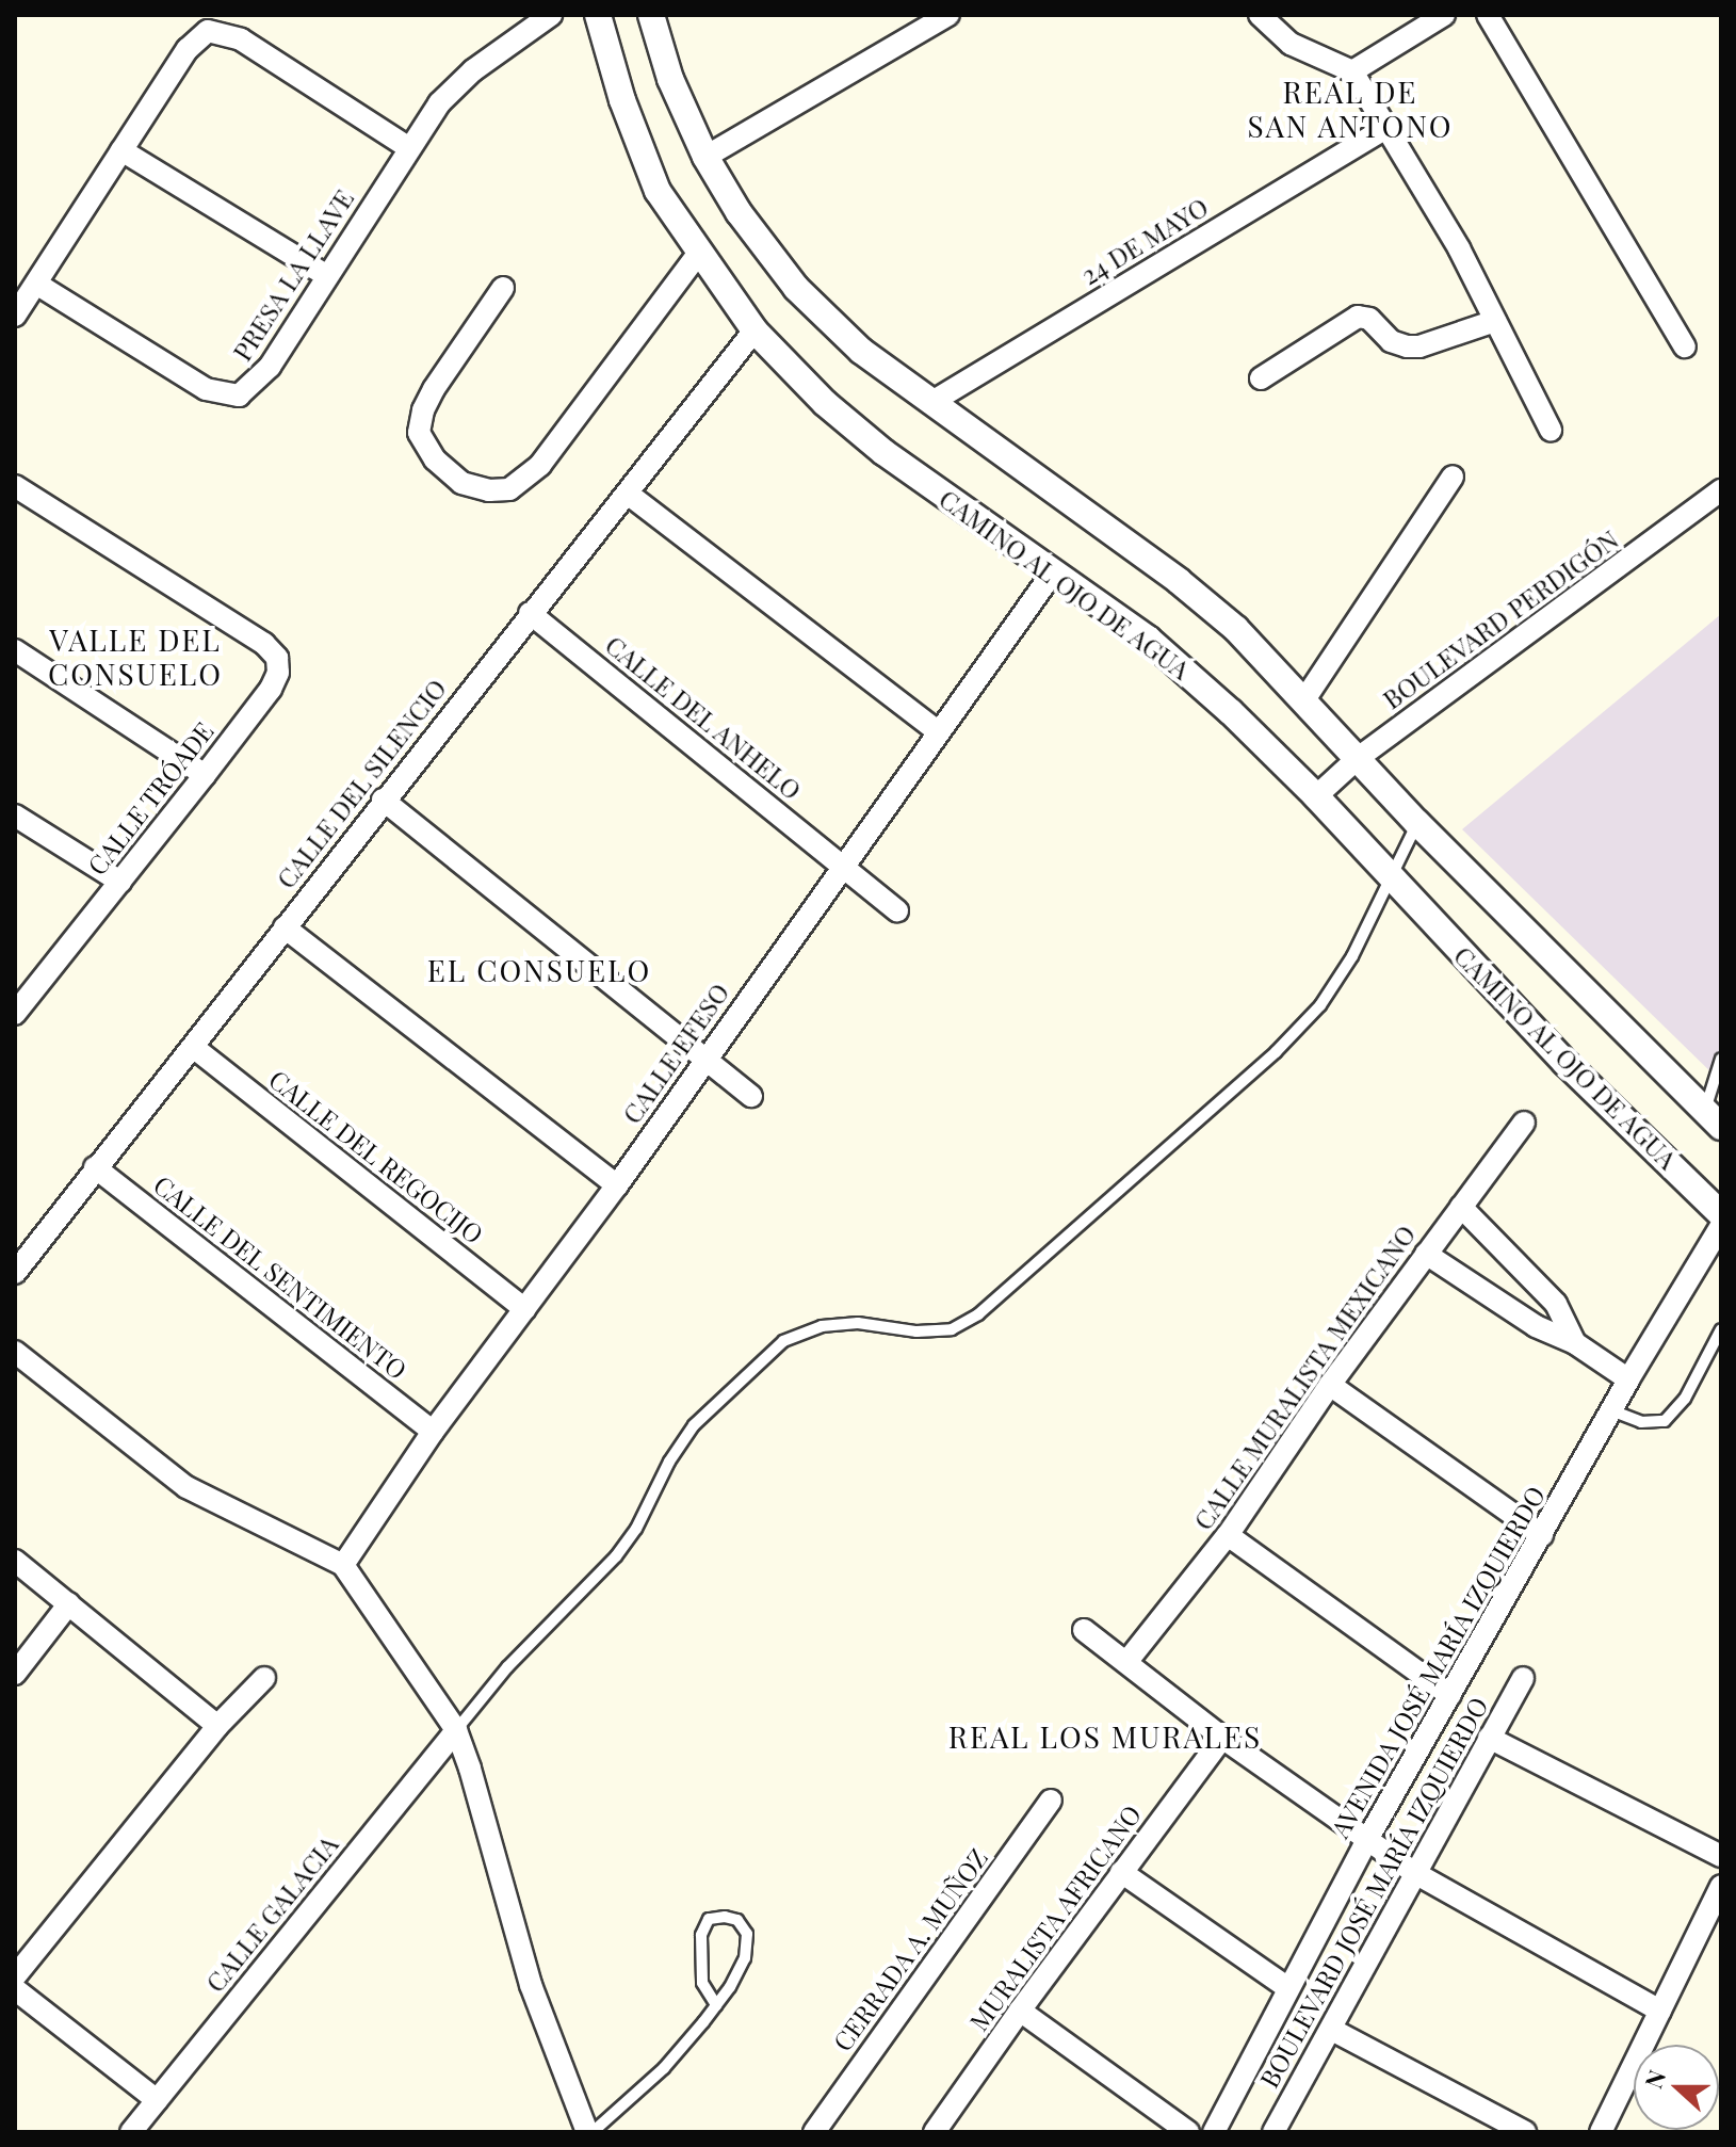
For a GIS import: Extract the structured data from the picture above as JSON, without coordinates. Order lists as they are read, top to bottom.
{
  "streets": {
    "street": [
      "24 DE MAYO",
      "PRESA LA LLAVE",
      "CAMINO AL OJO DE AGUA",
      "BOULEVARD PERDIGÓN",
      "CALLE DEL ANHELO",
      "CALLE DEL SILENCIO",
      "CALLE TRÓADE",
      "CALLE EFESO",
      "CALLE DEL REGOCIJO",
      "CALLE DEL SENTIMIENTO",
      "CALLE MURALISTA MEXICANO",
      "AVENIDA JOSÉ MARÍA IZQUIERDO",
      "BOULEVARD JOSÉ MARÍA IZQUIERDO",
      "CALLE GALACIA",
      "MURALISTA AFRICANO",
      "CERRADA A. MUÑOZ"
    ]
  },
  "crossings": [
    ["CAMINO AL OJO DE AGUA", "BOULEVARD PERDIGÓN"],
    ["CAMINO AL OJO DE AGUA", "CALLE DEL SILENCIO"],
    ["CAMINO AL OJO DE AGUA", "CALLE EFESO"],
    ["CALLE DEL ANHELO", "CALLE DEL SILENCIO"],
    ["CALLE DEL ANHELO", "CALLE EFESO"],
    ["CALLE DEL SILENCIO", "CALLE DEL REGOCIJO"],
    ["CALLE DEL SILENCIO", "CALLE DEL SENTIMIENTO"],
    ["CALLE EFESO", "CALLE DEL REGOCIJO"],
    ["CALLE EFESO", "CALLE DEL SENTIMIENTO"]
  ],
  "districts": [
    "REAL DE SAN ANTONO",
    "VALLE DEL CONSUELO",
    "EL CONSUELO",
    "REAL LOS MURALES"
  ],
  "north": "left"
}
